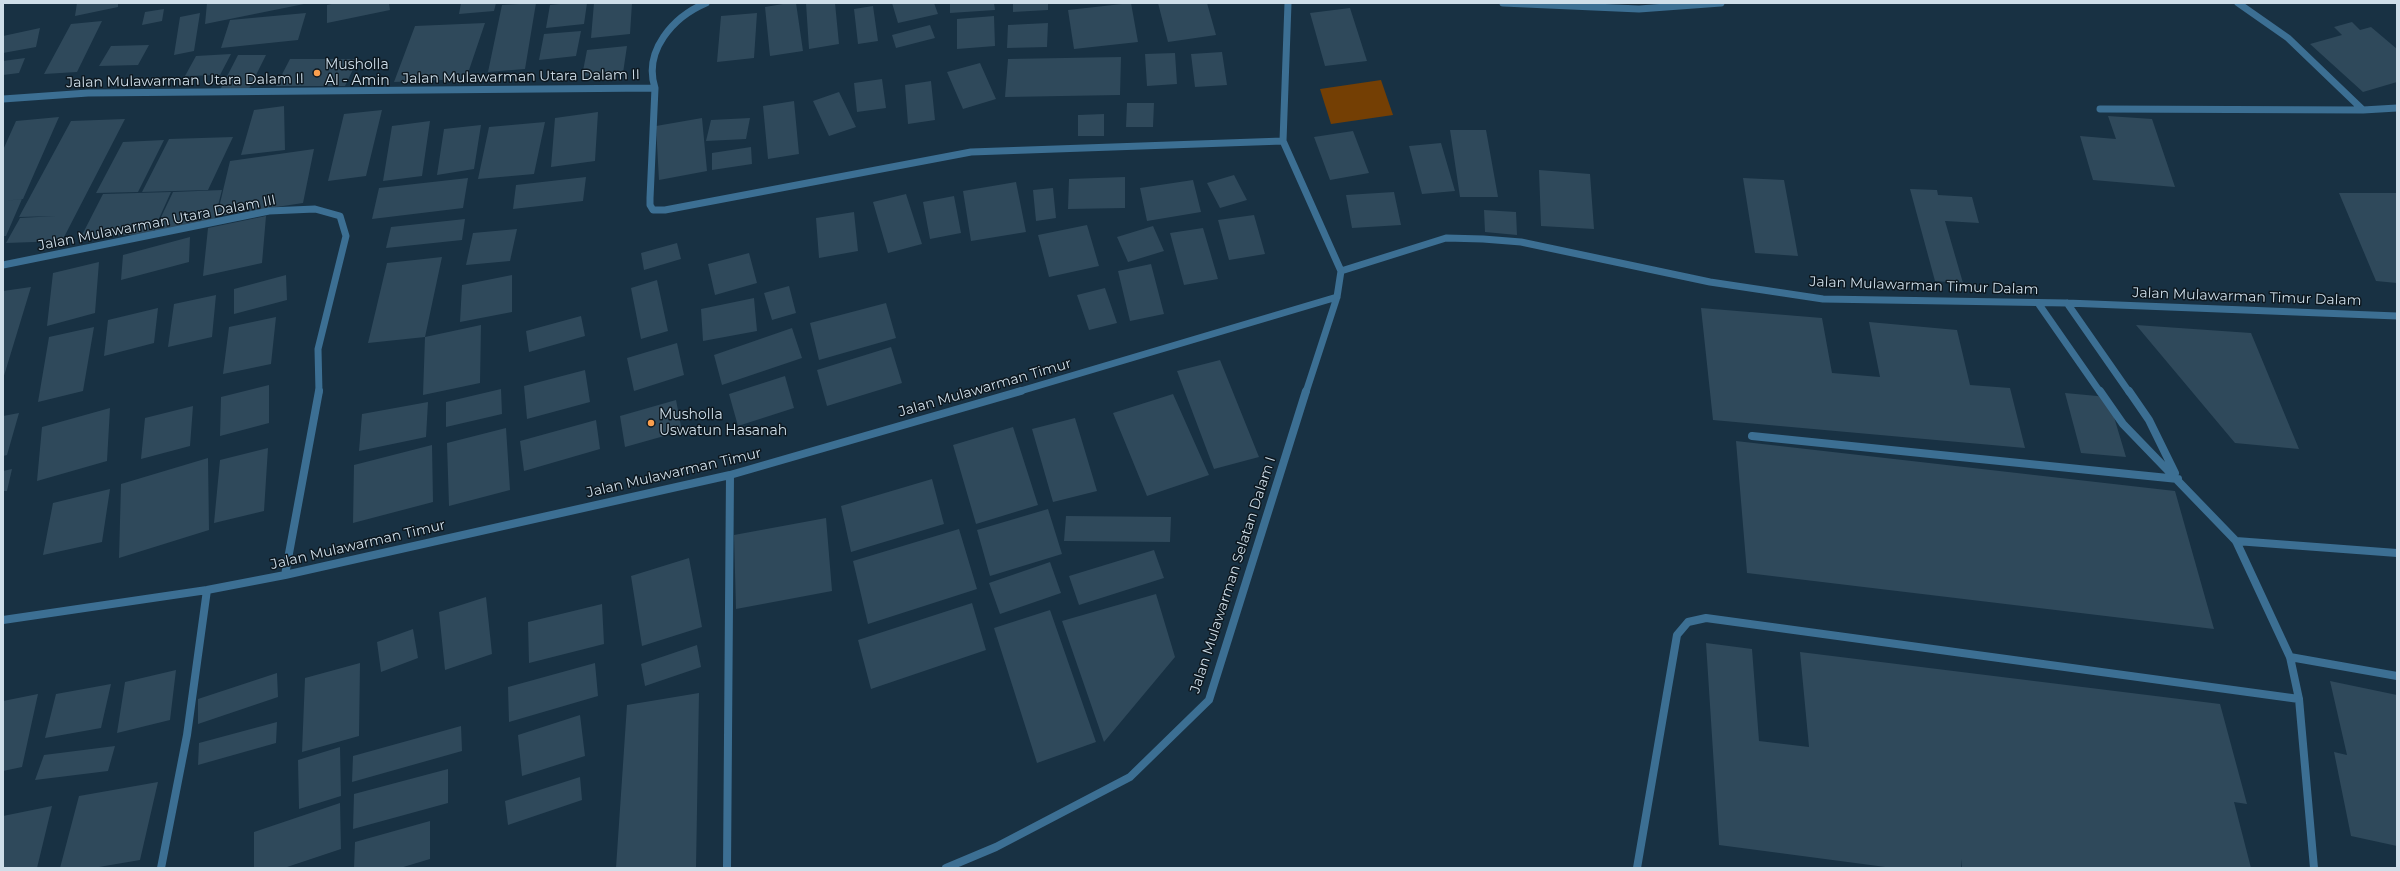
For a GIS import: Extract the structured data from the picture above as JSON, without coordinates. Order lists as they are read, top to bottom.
{
  "streets": {
    "street": [
      "Jalan Mulawarman Utara Dalam II",
      "Jalan Mulawarman Utara Dalam III",
      "Jalan Mulawarman Timur Dalam",
      "Jalan Mulawarman Timur",
      "Jalan Mulawarman Selatan Dalam I"
    ]
  },
  "crossings": [
    ["Jalan Mulawarman Utara Dalam III", "Jalan Mulawarman Timur"],
    ["Jalan Mulawarman Timur", "Jalan Mulawarman Selatan Dalam I"]
  ],
  "places": ["Musholla Al - Amin", "Musholla Uswatun Hasanah"]
}
